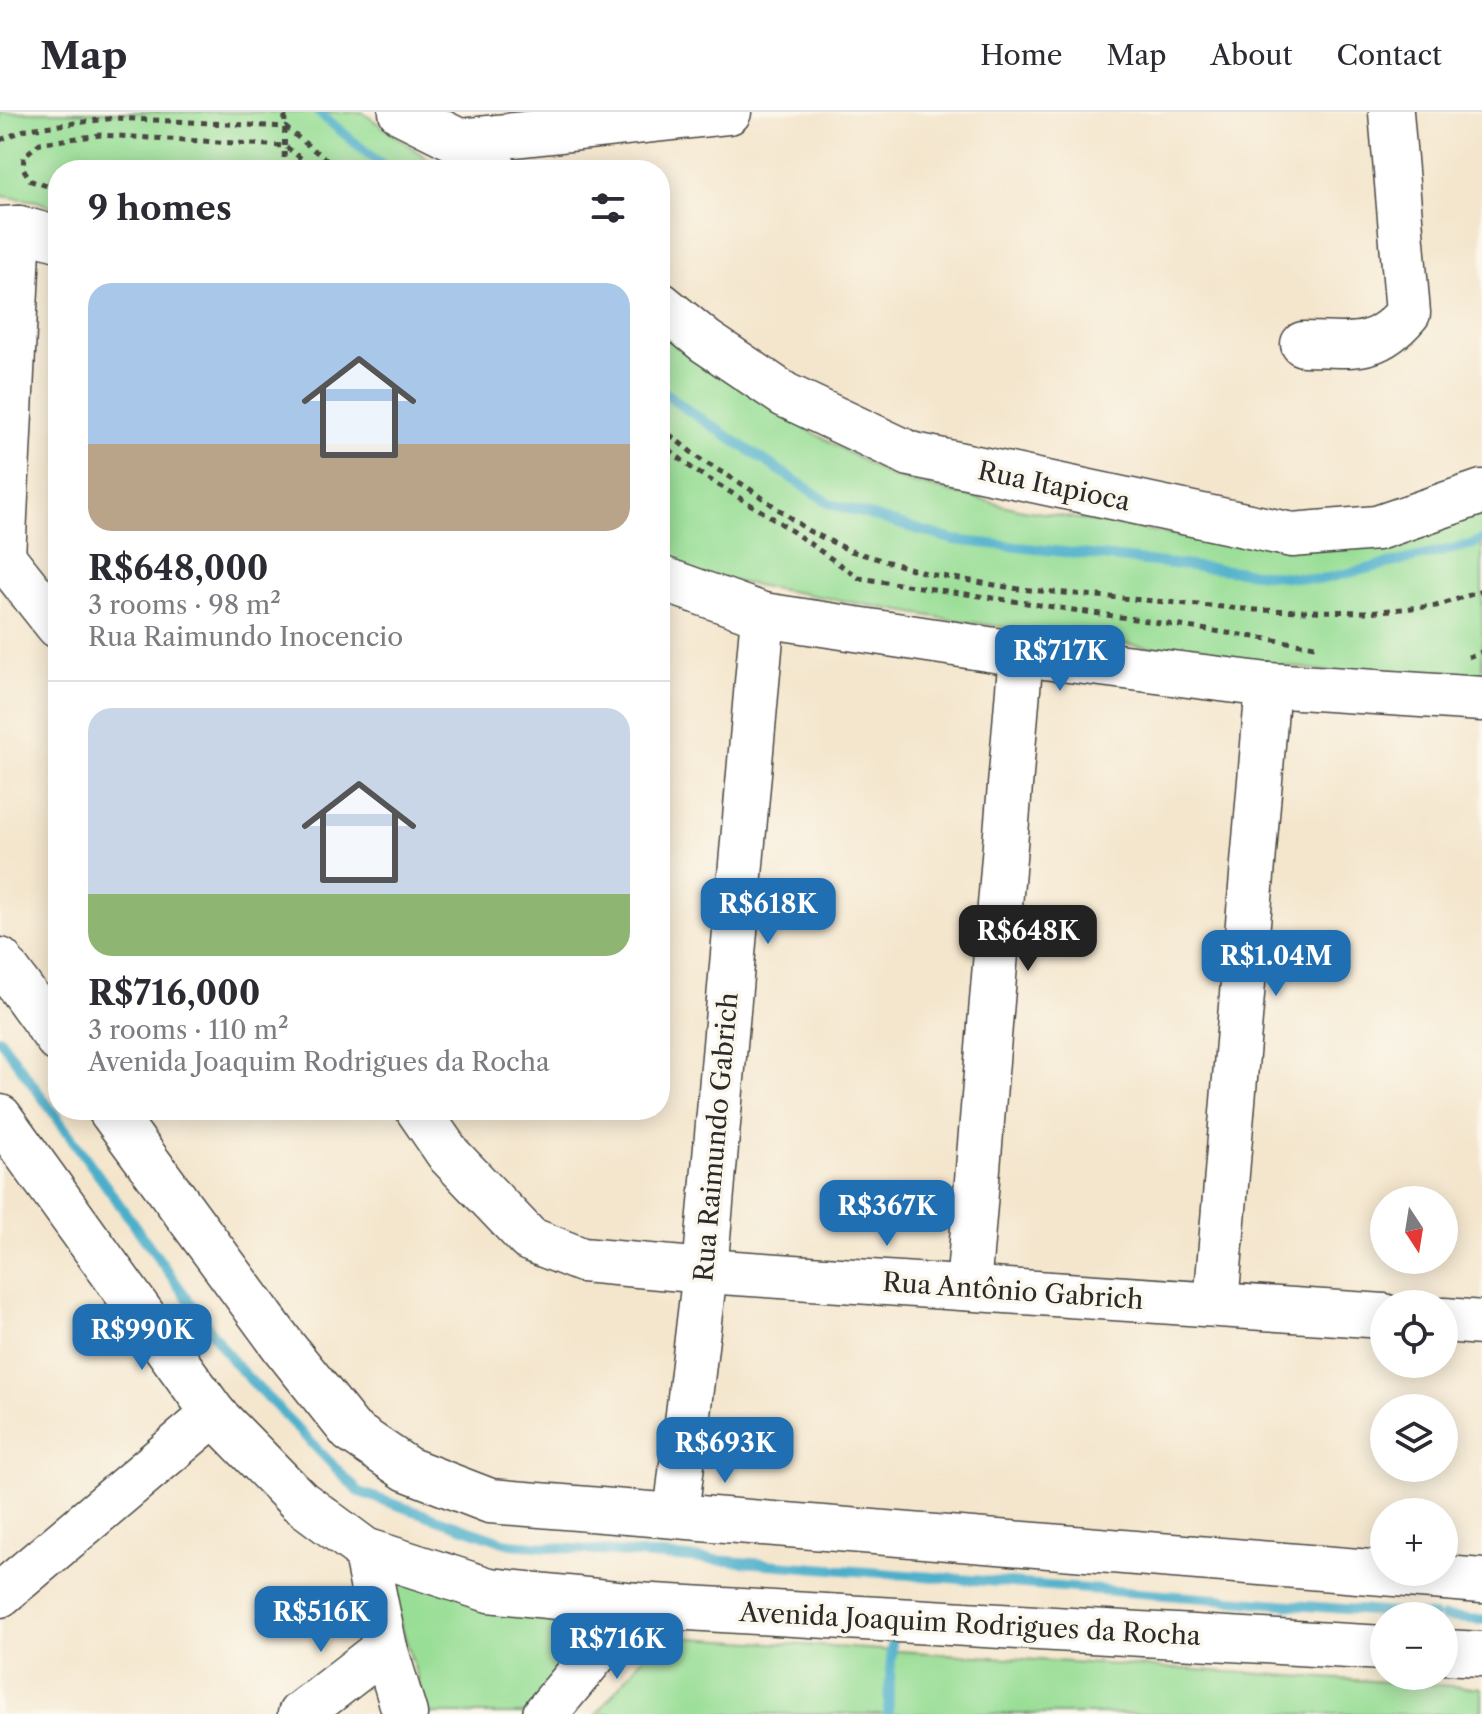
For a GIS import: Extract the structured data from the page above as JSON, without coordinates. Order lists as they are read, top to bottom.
{
  "streets": {
    "street": [
      "Rua Itapioca",
      "Rua Raimundo Gabrich",
      "Rua Antônio Gabrich",
      "Avenida Joaquim Rodrigues da Rocha"
    ]
  },
  "crossings": [
    ["Rua Raimundo Gabrich", "Rua Antônio Gabrich"]
  ],
  "north": "bottom",
  "page": {
    "header": "Map",
    "nav": [
      "Home",
      "Map",
      "About",
      "Contact"
    ],
    "heading": "9 homes",
    "list": [
      {
        "name": "R$648,000",
        "note": "3 rooms · 98 m² · Rua Raimundo Inocencio"
      },
      {
        "name": "R$716,000",
        "note": "3 rooms · 110 m² · Avenida Joaquim Rodrigues da Rocha"
      }
    ],
    "price": [
      "R$717K",
      "R$618K",
      "R$648K",
      "R$1.04M",
      "R$367K",
      "R$990K",
      "R$693K",
      "R$516K",
      "R$716K"
    ],
    "map_buttons": ["+", "−"]
  }
}
